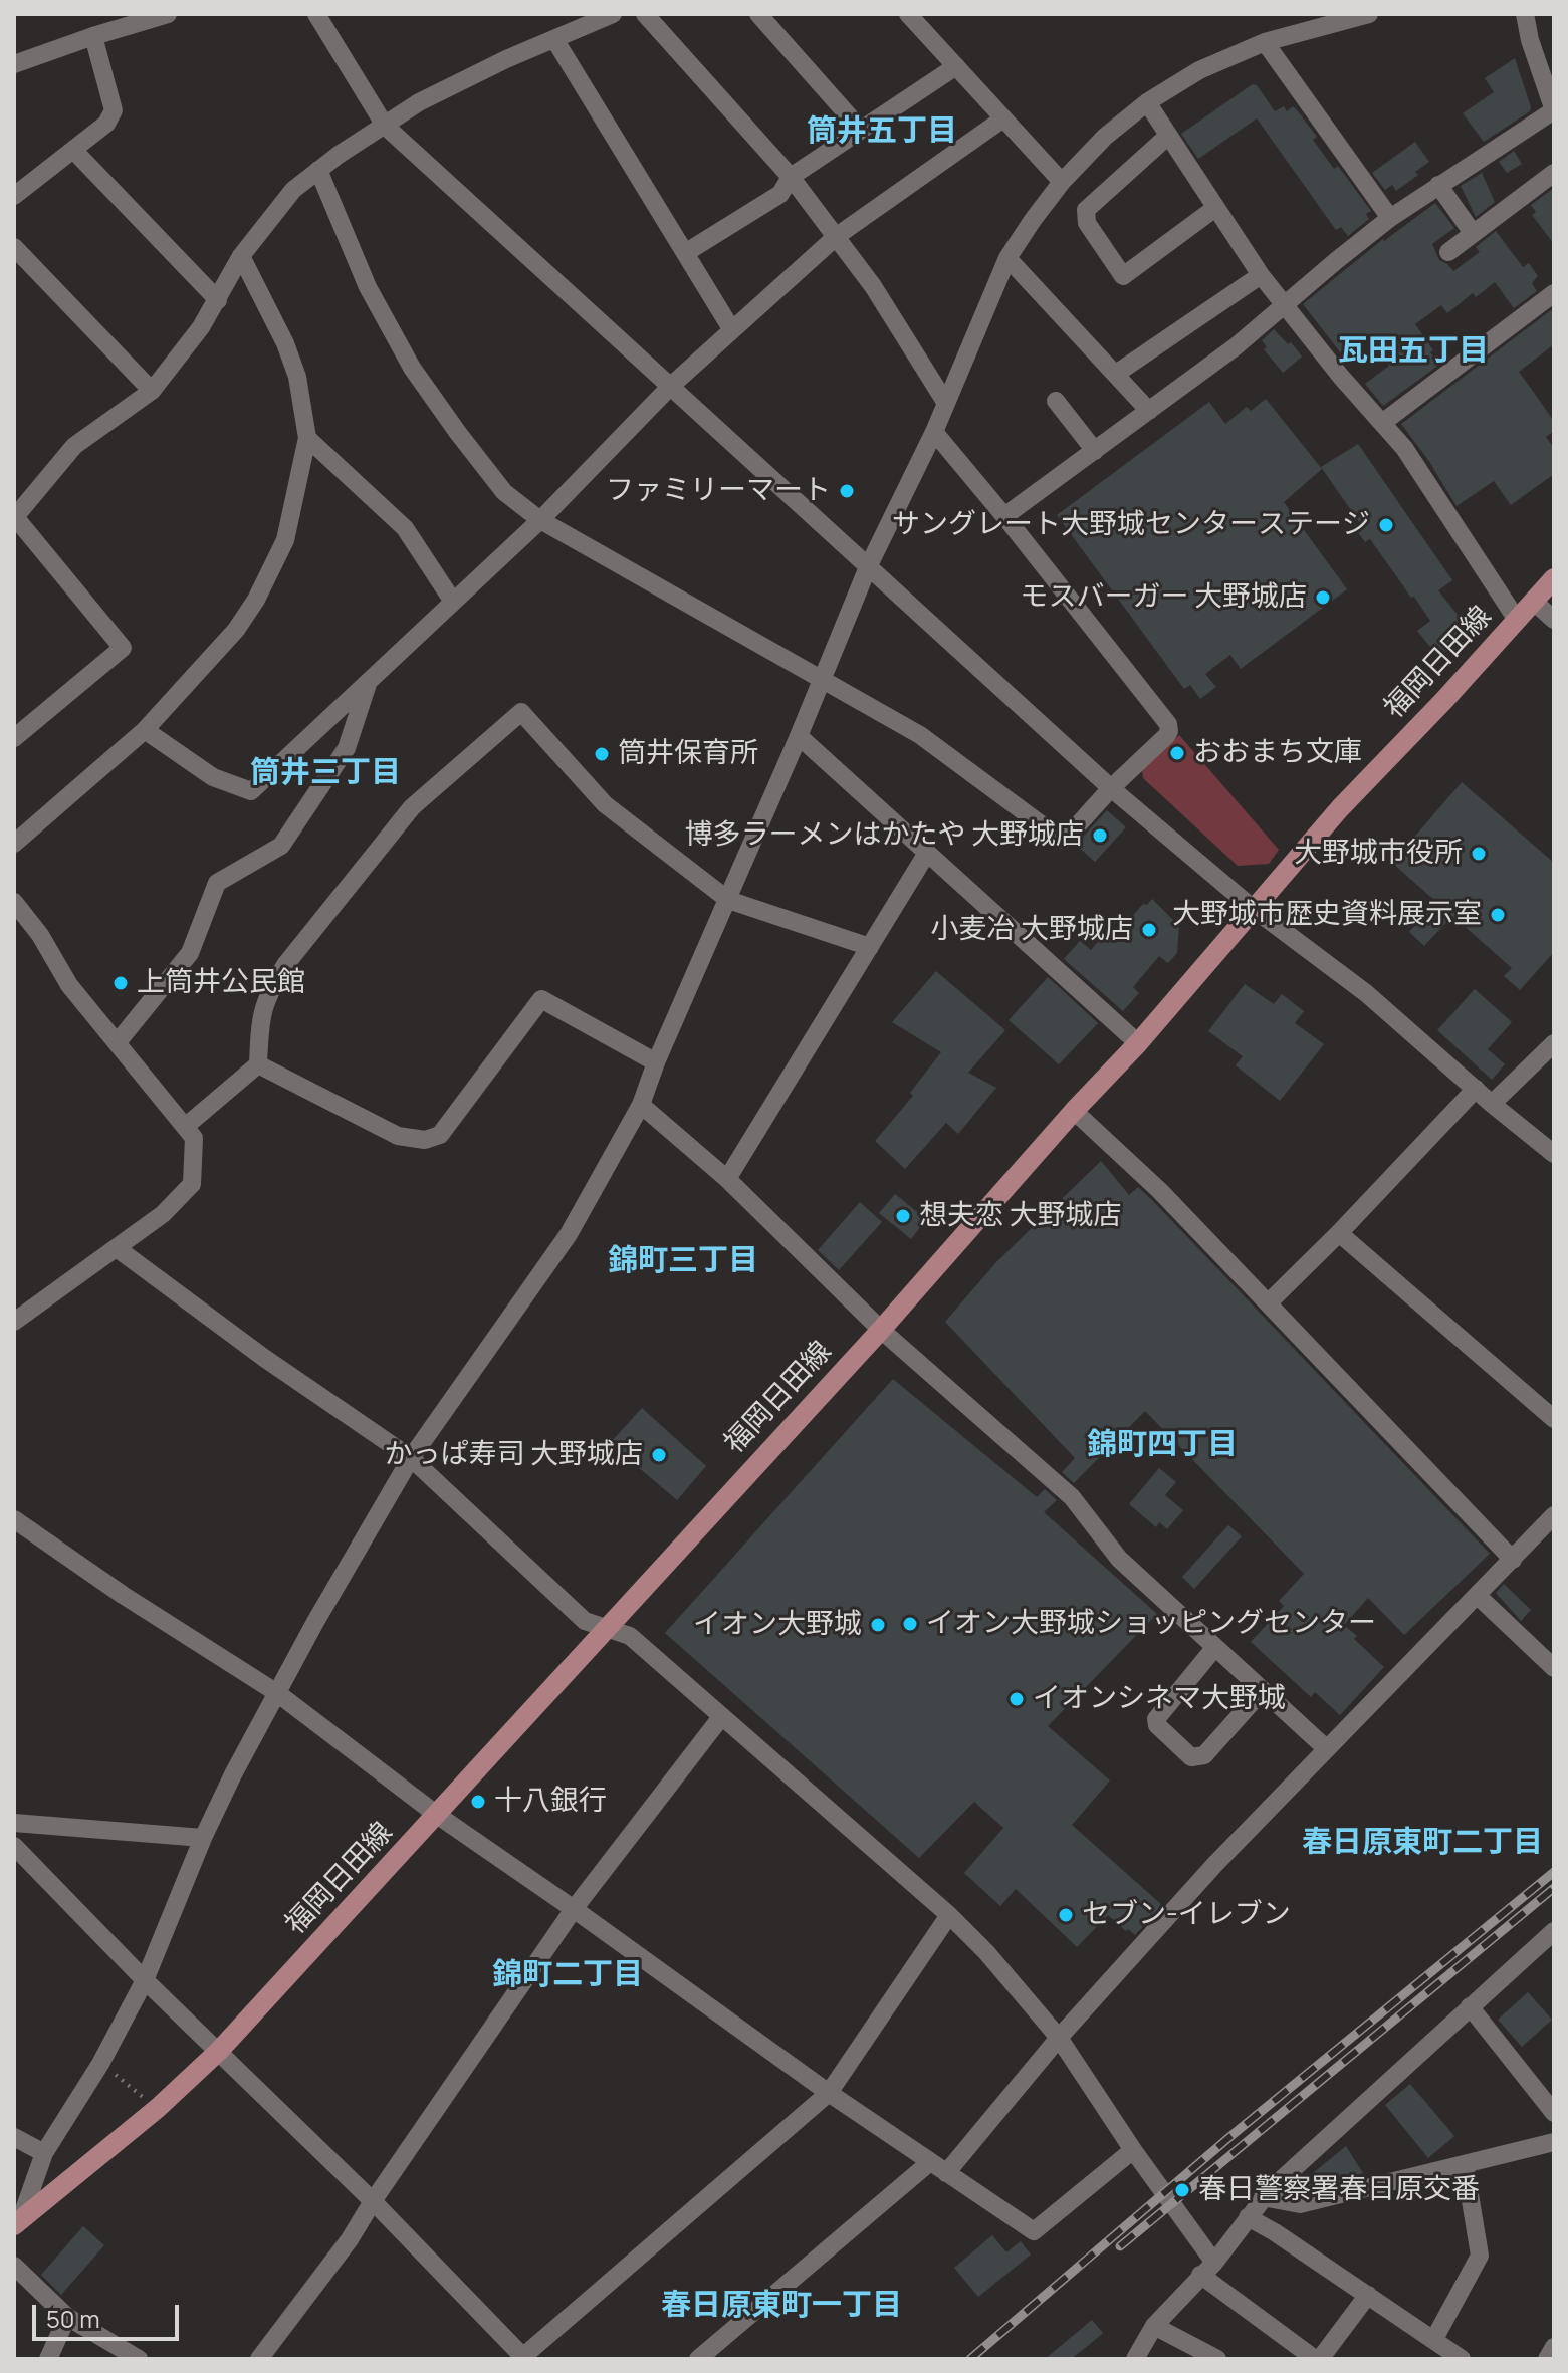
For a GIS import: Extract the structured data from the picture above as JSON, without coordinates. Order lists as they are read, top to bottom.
{
  "streets": {
    "main road": ["福岡日田線"]
  },
  "districts": [
    "筒井五丁目",
    "瓦田五丁目",
    "筒井三丁目",
    "錦町三丁目",
    "錦町四丁目",
    "春日原東町二丁目",
    "錦町二丁目",
    "春日原東町一丁目"
  ],
  "places": [
    "ファミリーマート",
    "サングレート大野城センターステージ",
    "モスバーガー 大野城店",
    "おおまち文庫",
    "筒井保育所",
    "博多ラーメンはかたや 大野城店",
    "大野城市役所",
    "大野城市歴史資料展示室",
    "小麦冶 大野城店",
    "上筒井公民館",
    "想夫恋 大野城店",
    "かっぱ寿司 大野城店",
    "イオン大野城ショッピングセンター",
    "イオン大野城",
    "イオンシネマ大野城",
    "十八銀行",
    "セブン-イレブン",
    "春日警察署春日原交番"
  ],
  "scale_bar": "50 m"
}
